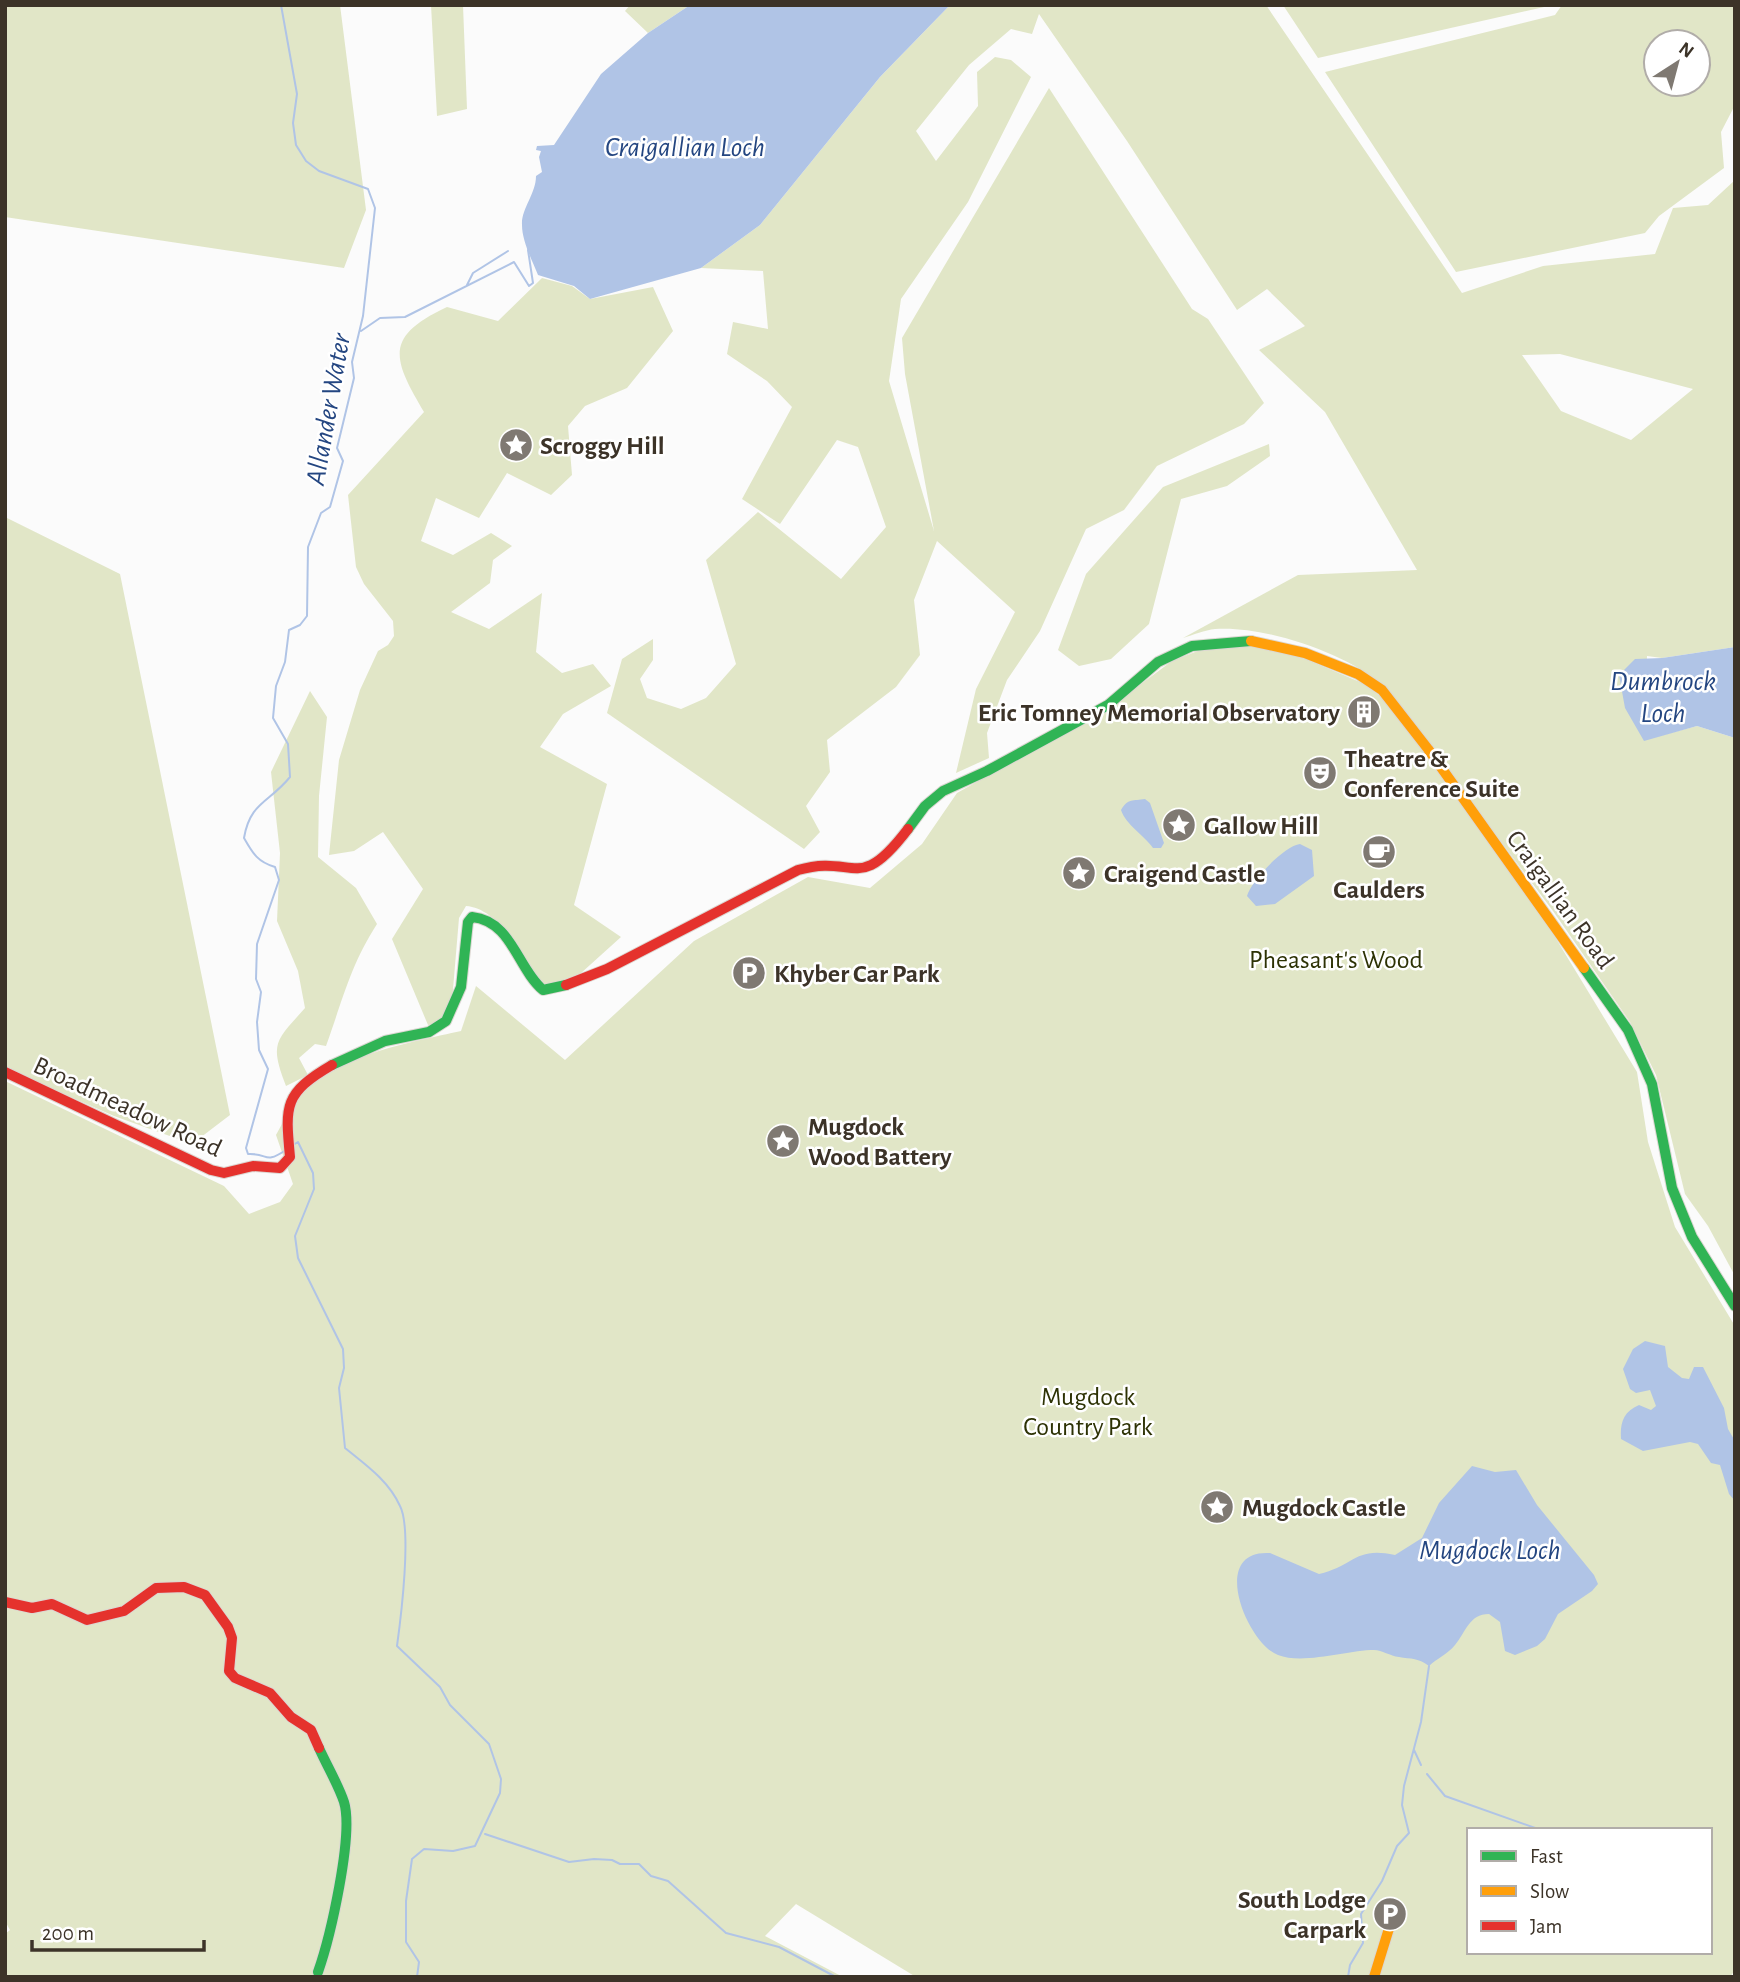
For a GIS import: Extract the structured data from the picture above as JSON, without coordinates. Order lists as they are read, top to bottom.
{
  "streets": {
    "street": ["Craigallian Road", "Broadmeadow Road"]
  },
  "crossings": [
    ["Craigallian Road", "Broadmeadow Road"]
  ],
  "water": [
    "Craigallian Loch",
    "Allander Water",
    "Dumbrock Loch",
    "Mugdock Loch"
  ],
  "parks": ["Pheasant's Wood", "Mugdock Country Park"],
  "places": {
    "place": [
      "Scroggy Hill",
      "Gallow Hill",
      "Craigend Castle",
      "Mugdock Wood Battery",
      "Mugdock Castle"
    ],
    "building": ["Eric Tomney Memorial Observatory"],
    "theatre": ["Theatre & Conference Suite"],
    "cafe": ["Caulders"],
    "parking": ["Khyber Car Park", "South Lodge Carpark"]
  },
  "legend": ["Fast", "Slow", "Jam"],
  "scale_bar": "200 m",
  "north": "top right"
}
